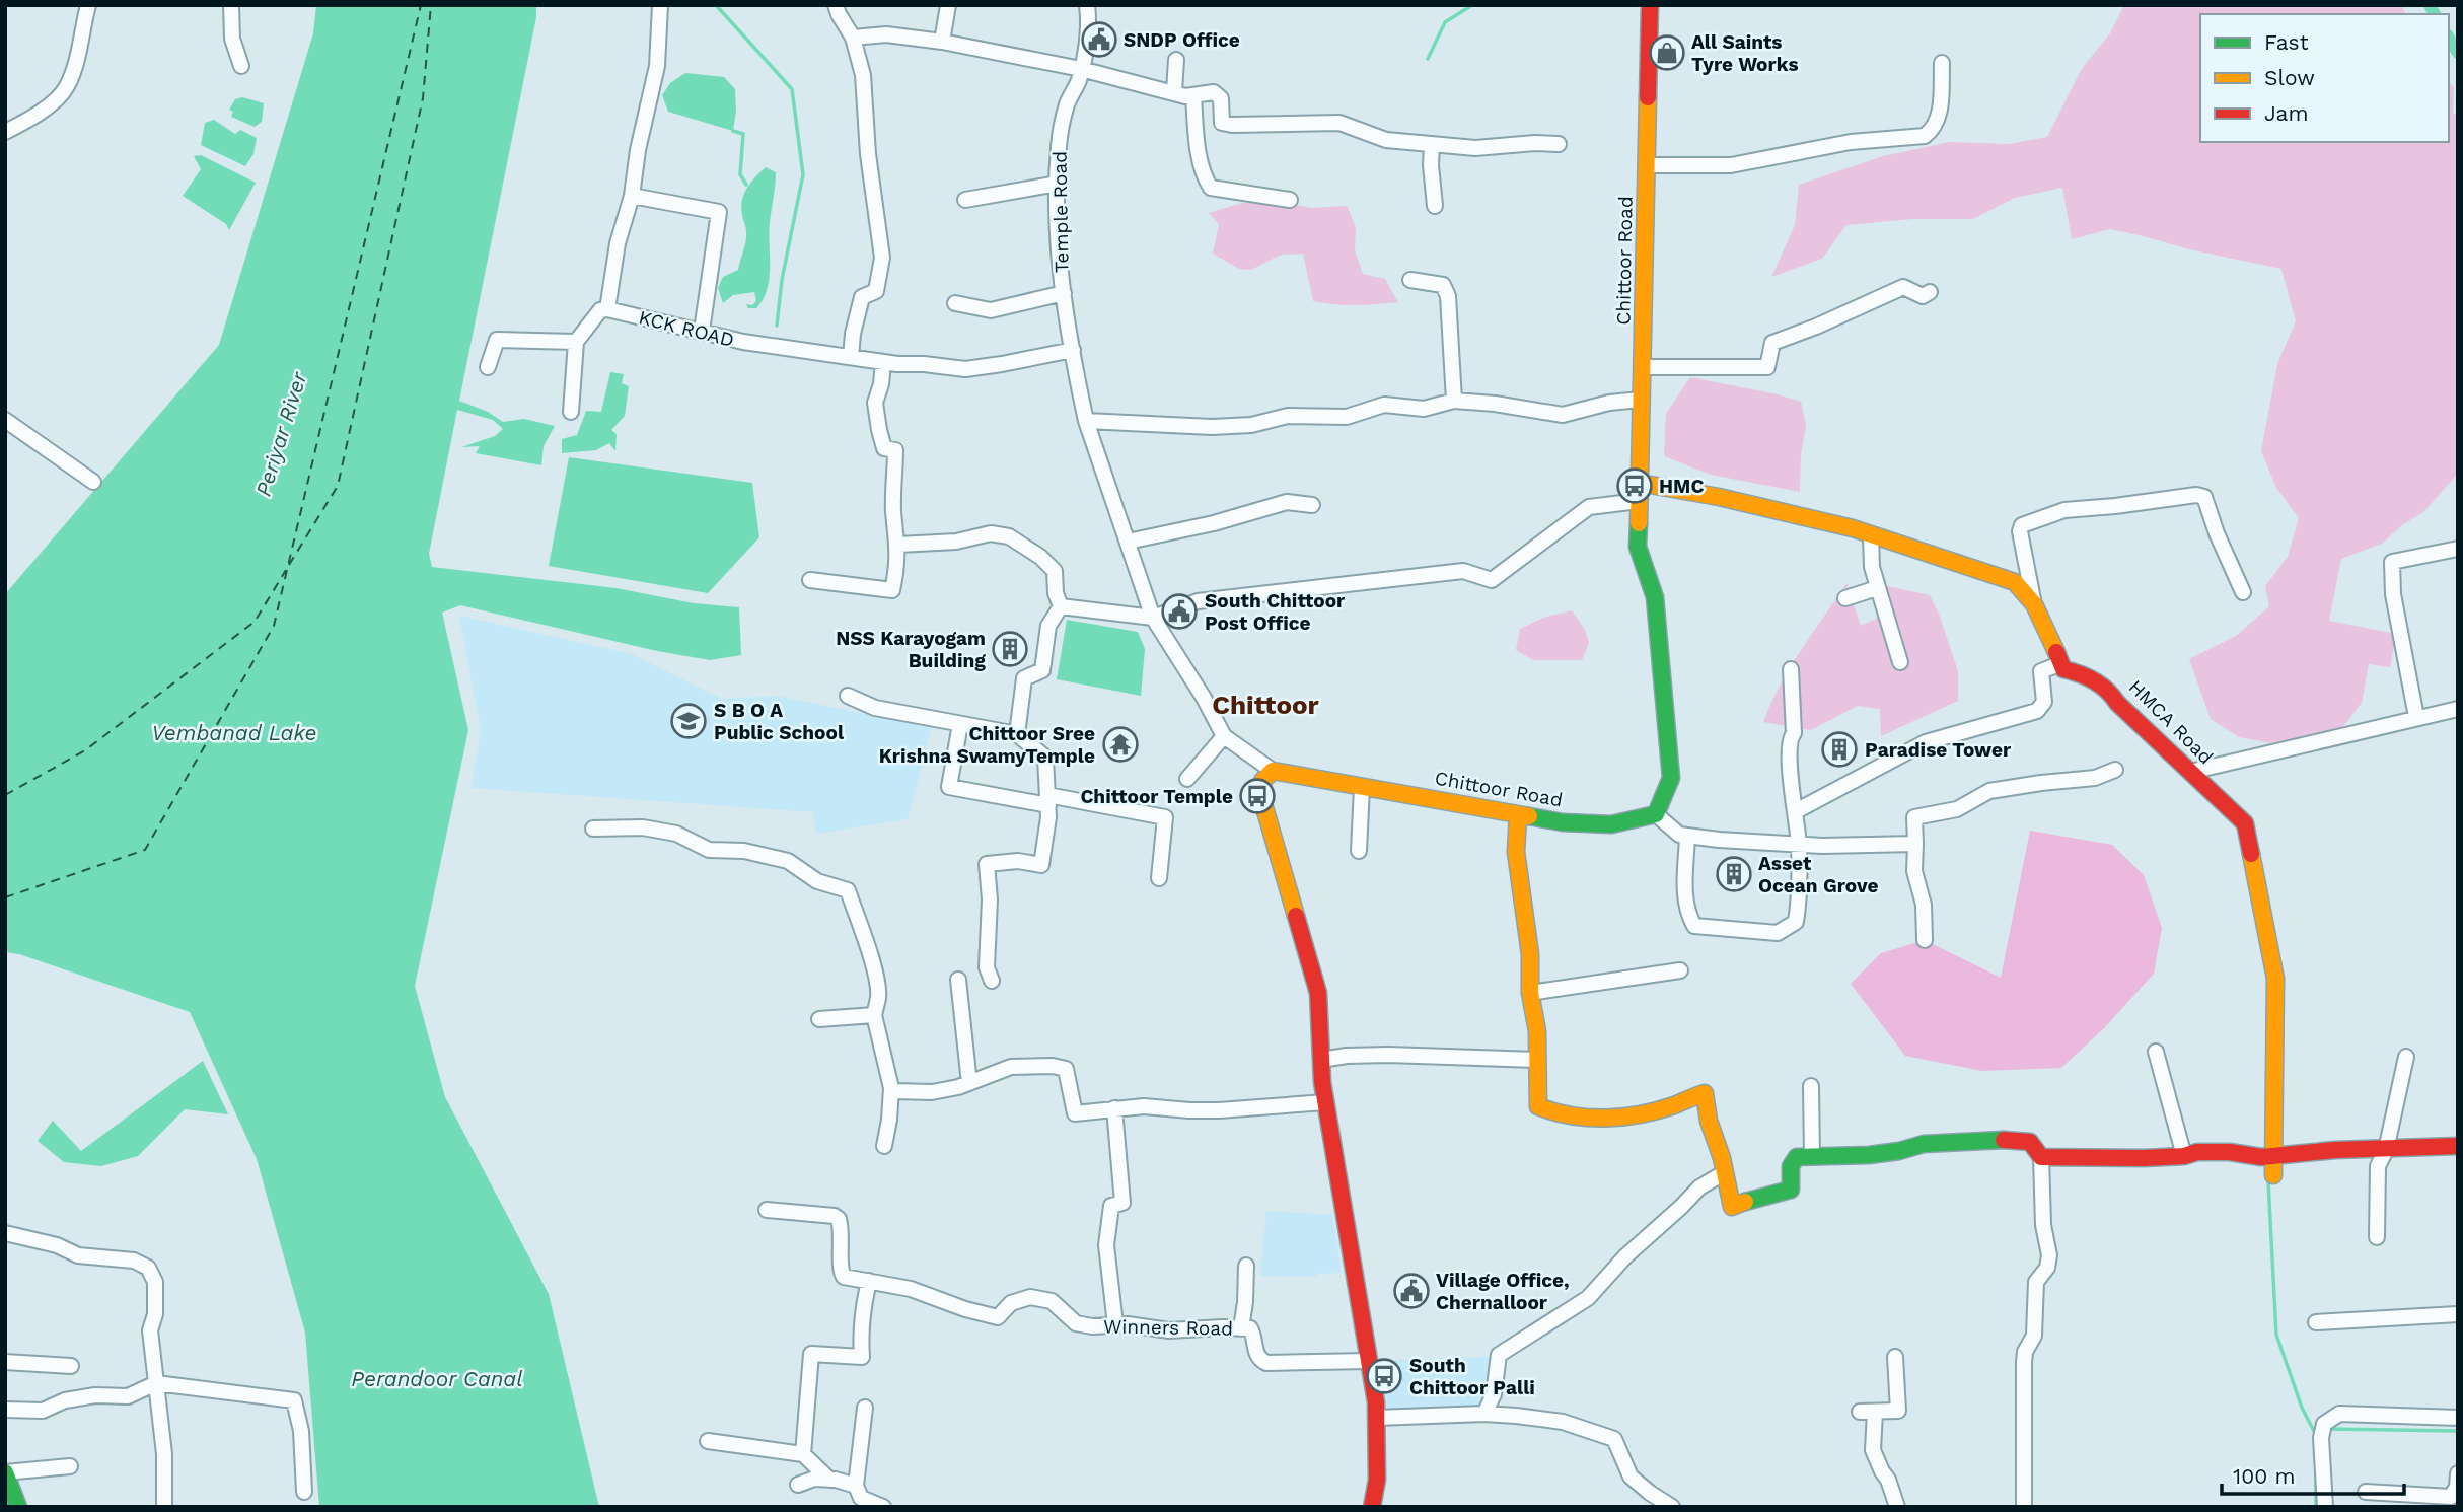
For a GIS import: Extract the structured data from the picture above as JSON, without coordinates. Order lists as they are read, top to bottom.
{
  "streets": {
    "street": [
      "Temple Road",
      "Chittoor Road",
      "KCK ROAD",
      "HMCA Road",
      "Winners Road"
    ]
  },
  "crossings": [
    ["Temple Road", "KCK ROAD"]
  ],
  "districts": ["Chittoor"],
  "water": ["Periyar River", "Vembanad Lake", "Perandoor Canal"],
  "places": {
    "public building": ["SNDP Office", "South Chittoor Post Office", "Village Office, Chernalloor"],
    "shop": ["All Saints Tyre Works"],
    "bus stop": ["HMC", "Chittoor Temple", "South Chittoor Palli"],
    "building": ["NSS Karayogam Building", "Paradise Tower", "Asset Ocean Grove"],
    "school or university": ["S B O A Public School"],
    "temple": ["Chittoor Sree Krishna SwamyTemple"]
  },
  "legend": ["Fast", "Slow", "Jam"],
  "scale_bar": "100 m"
}
